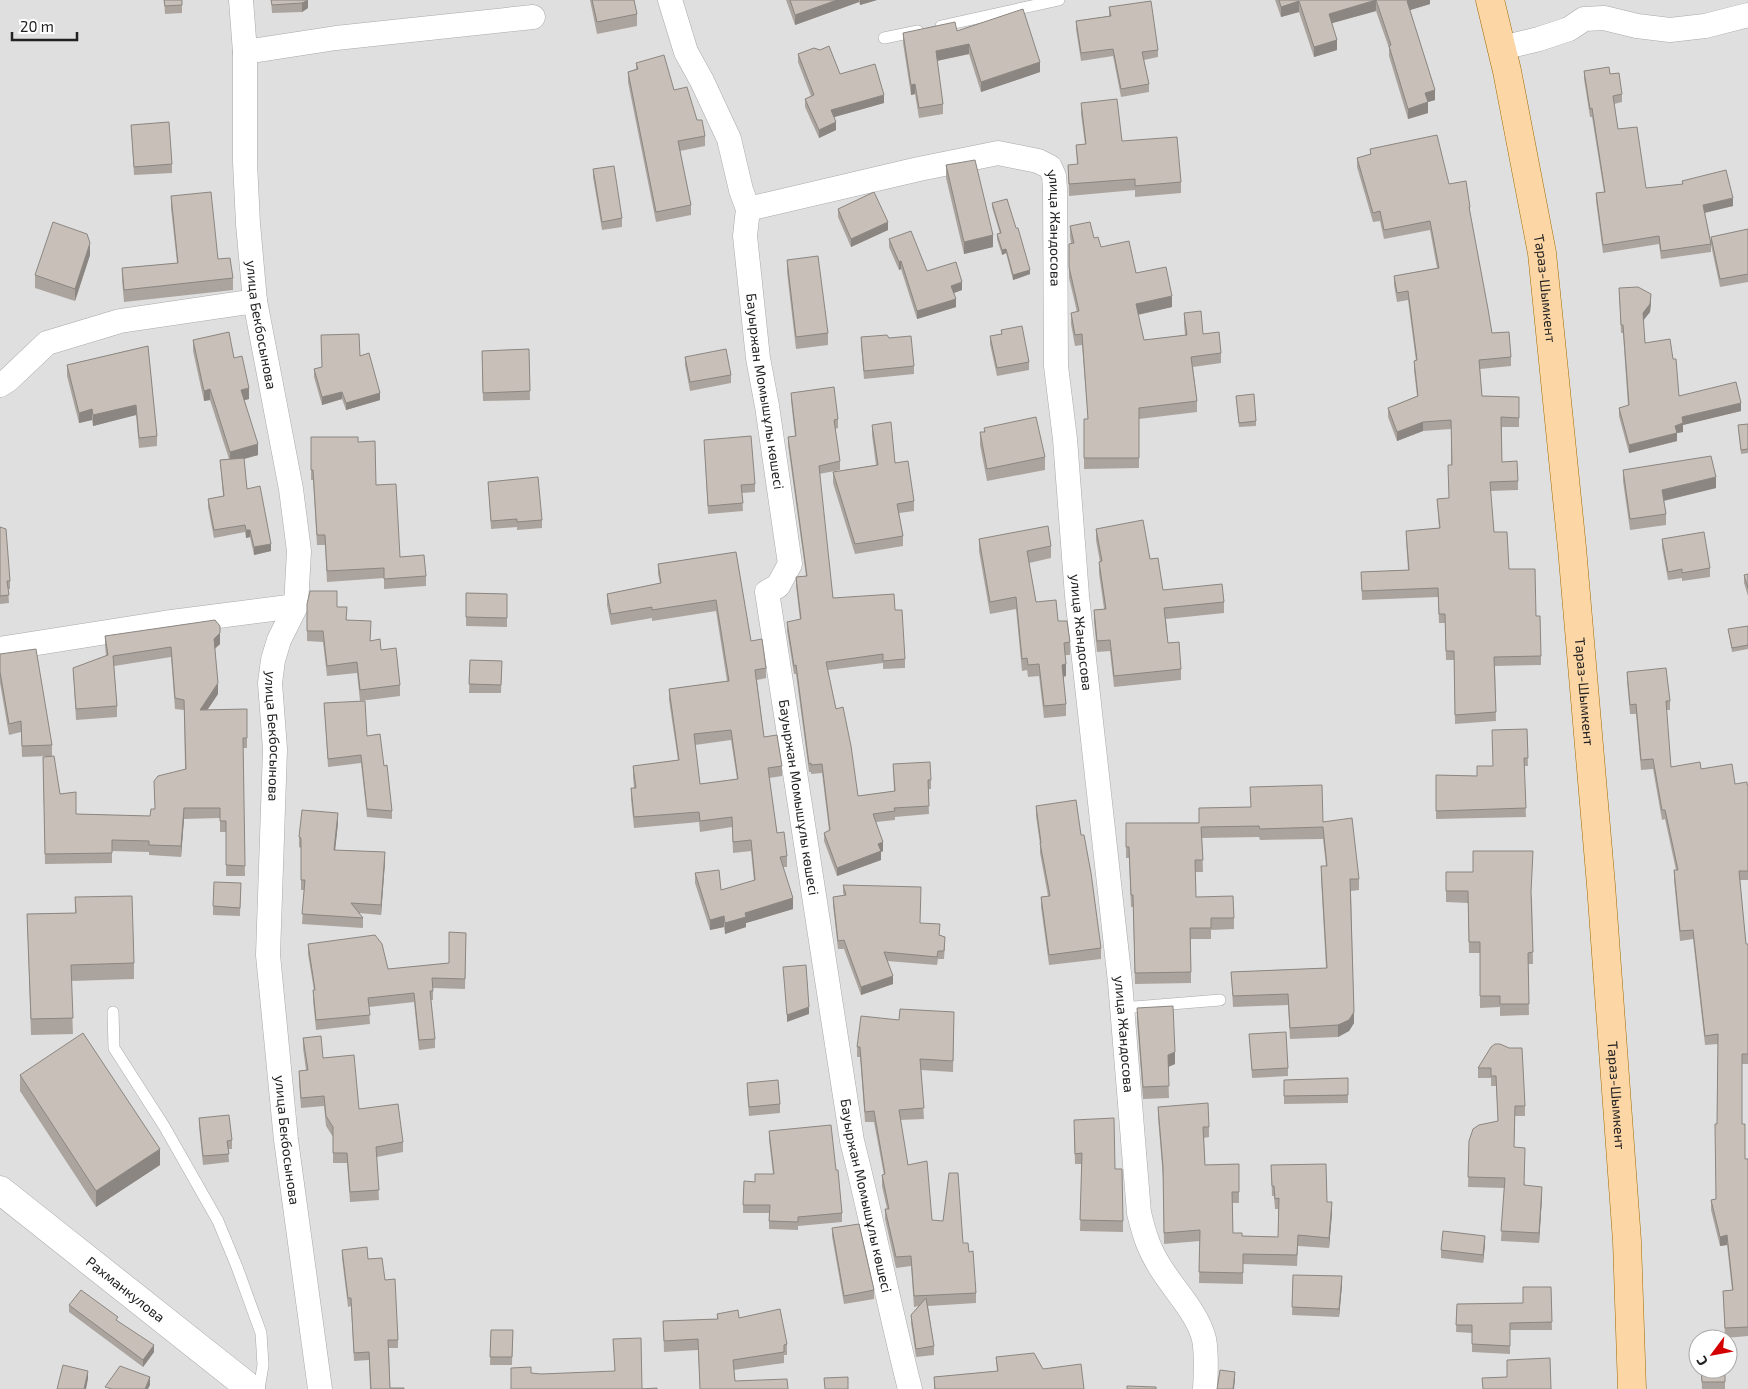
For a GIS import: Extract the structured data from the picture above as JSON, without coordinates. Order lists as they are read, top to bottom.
{
  "streets": {
    "main road": ["Тараз-Шымкент"],
    "street": [
      "улица Жандосова",
      "улица Бекбосынова",
      "Бауыржан Момышұлы көшесі",
      "Рахманкулова"
    ]
  },
  "crossings": [
    ["улица Жандосова", "Бауыржан Момышұлы көшесі"]
  ],
  "scale_bar": "20 m",
  "north": "bottom left"
}
